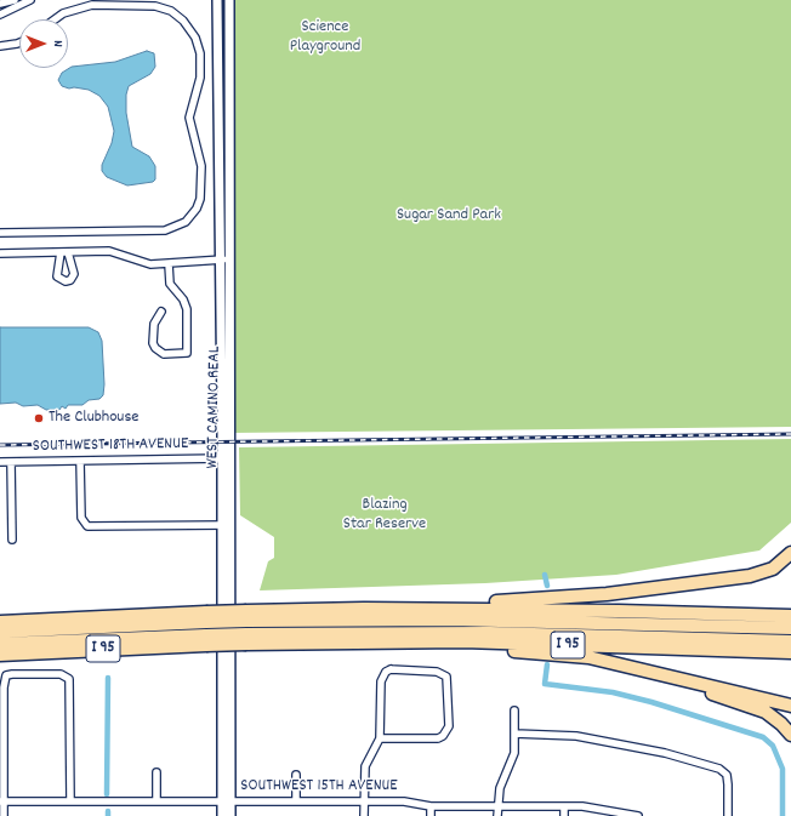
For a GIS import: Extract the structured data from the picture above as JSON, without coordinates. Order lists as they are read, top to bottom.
{
  "streets": {
    "highway": ["I 95"],
    "street": ["WEST CAMINO REAL", "SOUTHWEST 18TH AVENUE", "SOUTHWEST 15TH AVENUE"]
  },
  "crossings": [
    ["WEST CAMINO REAL", "SOUTHWEST 18TH AVENUE"],
    ["WEST CAMINO REAL", "SOUTHWEST 15TH AVENUE"]
  ],
  "parks": ["Science Playground", "Sugar Sand Park", "Blazing Star Reserve"],
  "places": ["The Clubhouse"],
  "north": "right"
}
